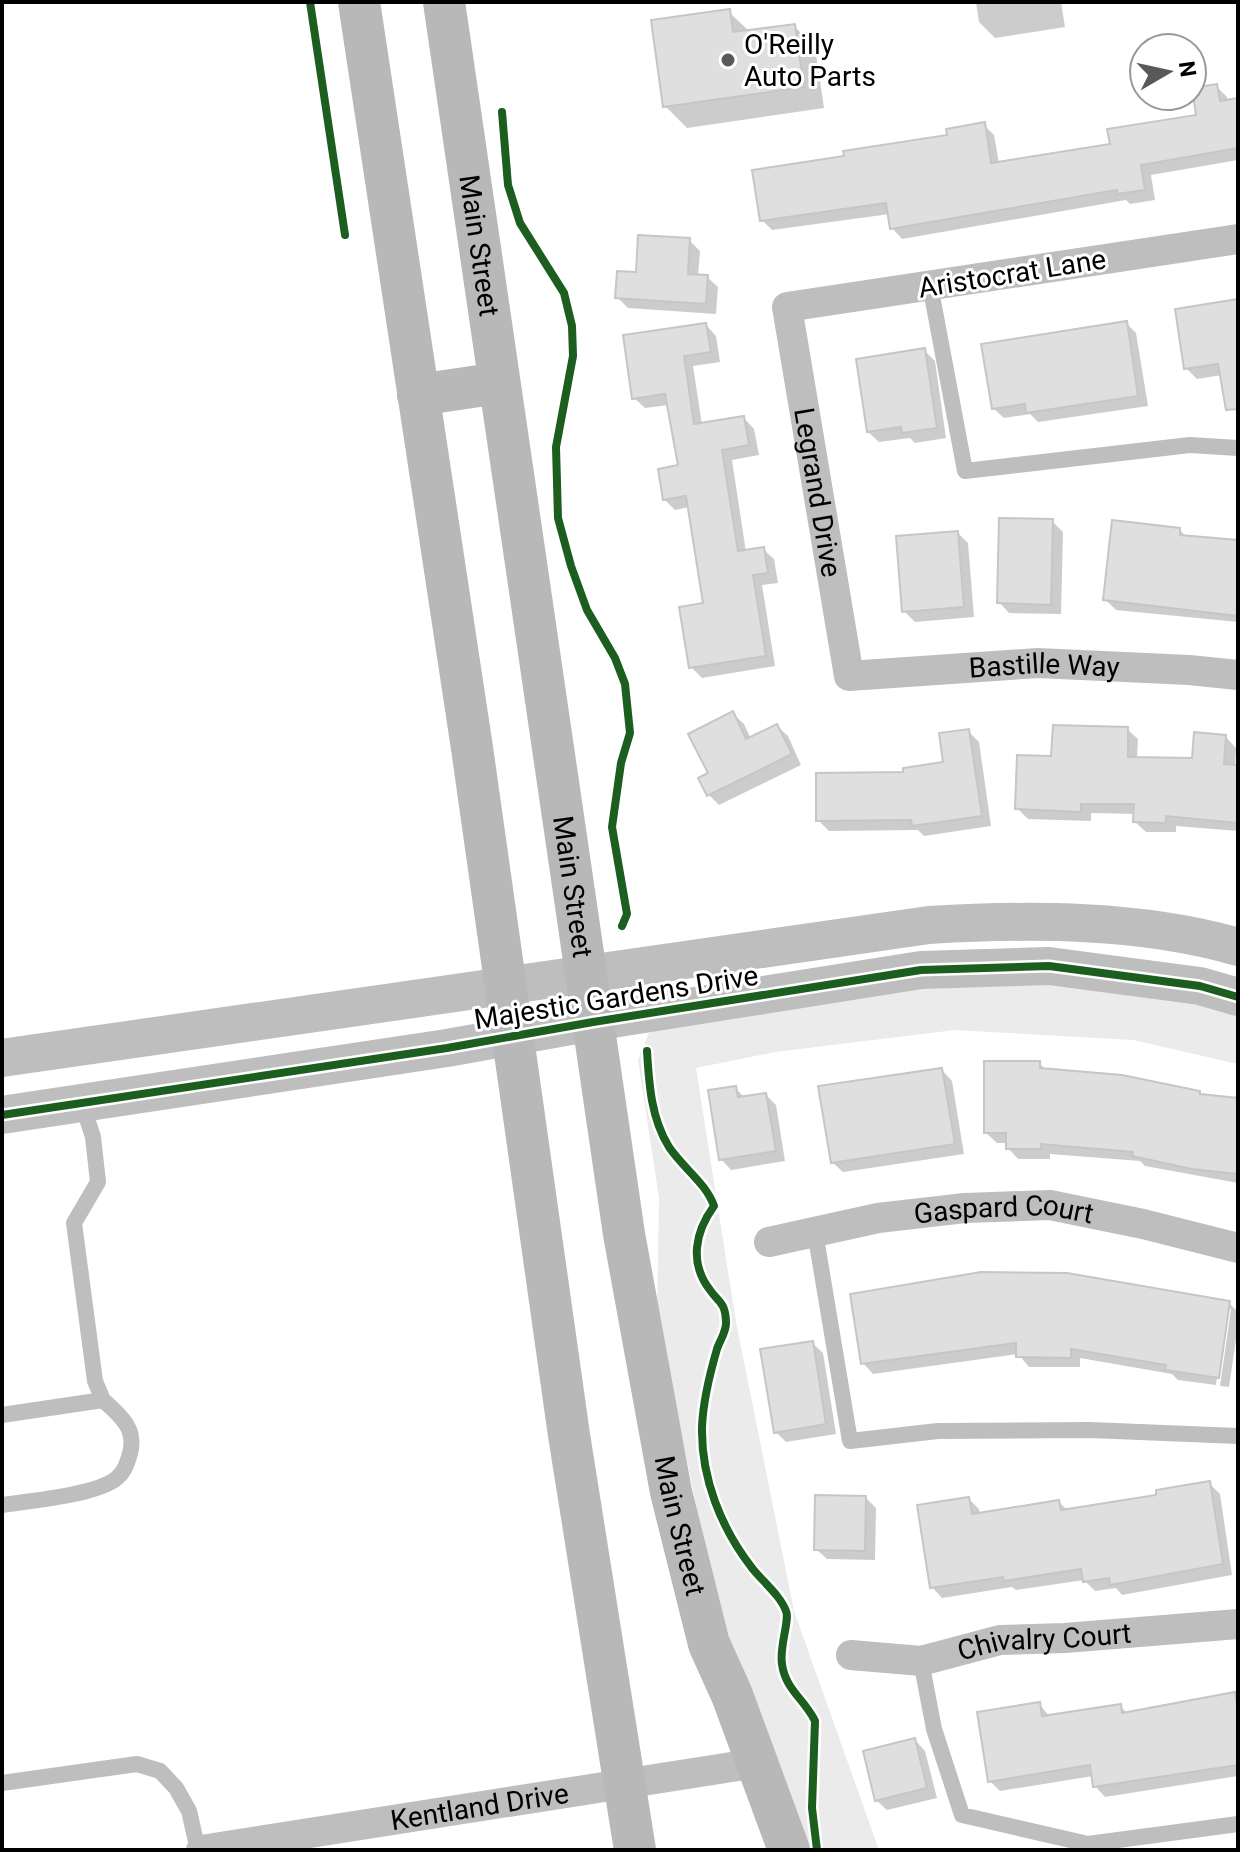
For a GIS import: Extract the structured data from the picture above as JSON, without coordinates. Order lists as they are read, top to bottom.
{
  "streets": {
    "main road": ["Main Street"],
    "street": [
      "Aristocrat Lane",
      "Legrand Drive",
      "Bastille Way",
      "Majestic Gardens Drive",
      "Gaspard Court",
      "Chivalry Court",
      "Kentland Drive"
    ]
  },
  "crossings": [
    ["Main Street", "Majestic Gardens Drive"],
    ["Main Street", "Kentland Drive"],
    ["Aristocrat Lane", "Legrand Drive"],
    ["Legrand Drive", "Bastille Way"]
  ],
  "places": ["O'Reilly Auto Parts"],
  "north": "right"
}
